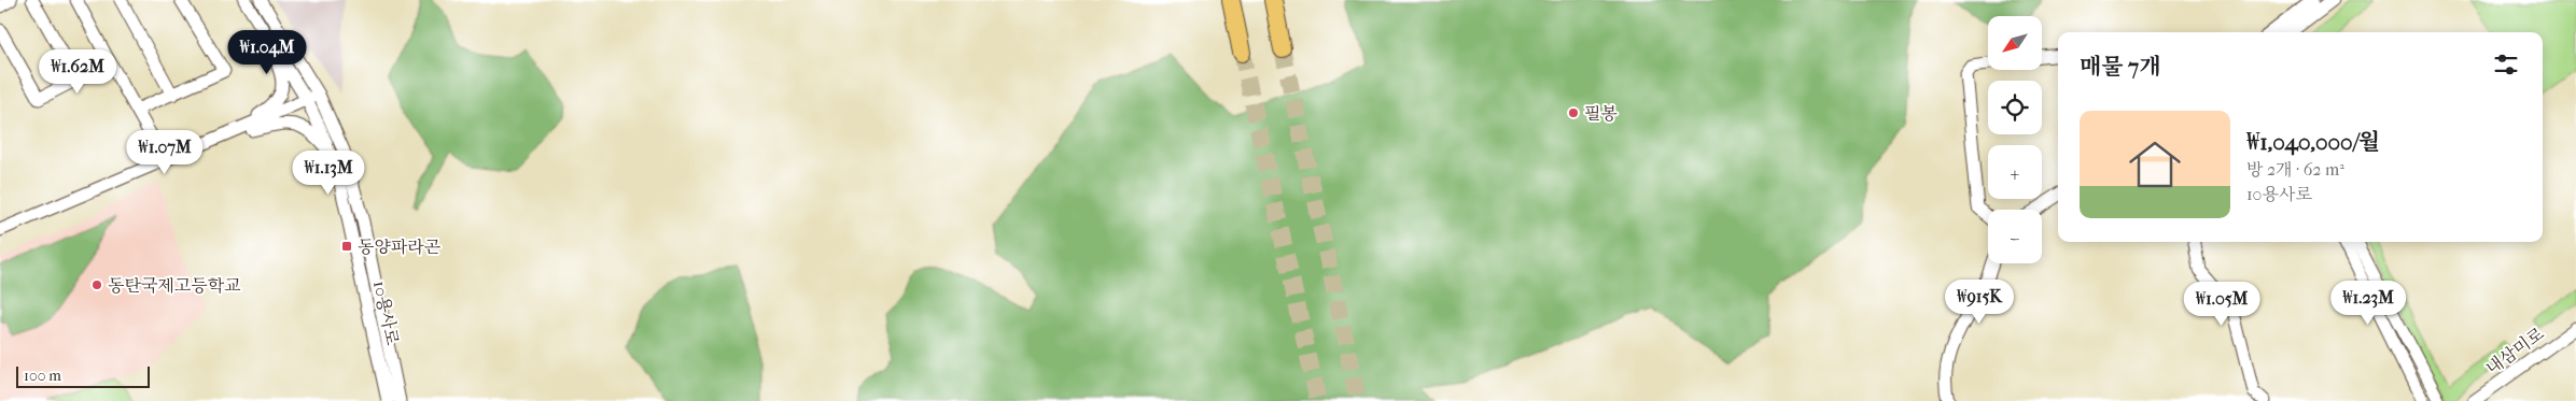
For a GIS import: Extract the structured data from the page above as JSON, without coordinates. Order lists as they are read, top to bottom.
{
  "streets": {
    "street": ["10용사로", "내삼미로"]
  },
  "places": {
    "other": ["필봉", "동탄국제고등학교"],
    "transit": ["동양파라곤"]
  },
  "scale_bar": "100 m",
  "north": "bottom left",
  "page": {
    "map_buttons": ["+", "−"],
    "price": [
      "₩1.04M",
      "₩1.62M",
      "₩1.07M",
      "₩1.13M",
      "₩915K",
      "₩1.23M",
      "₩1.05M"
    ],
    "heading": "매물 7개",
    "list": [
      {
        "name": "₩1,040,000/월",
        "note": "방 2개 · 62 m² · 10용사로"
      }
    ],
    "scale": "100 m"
  }
}
